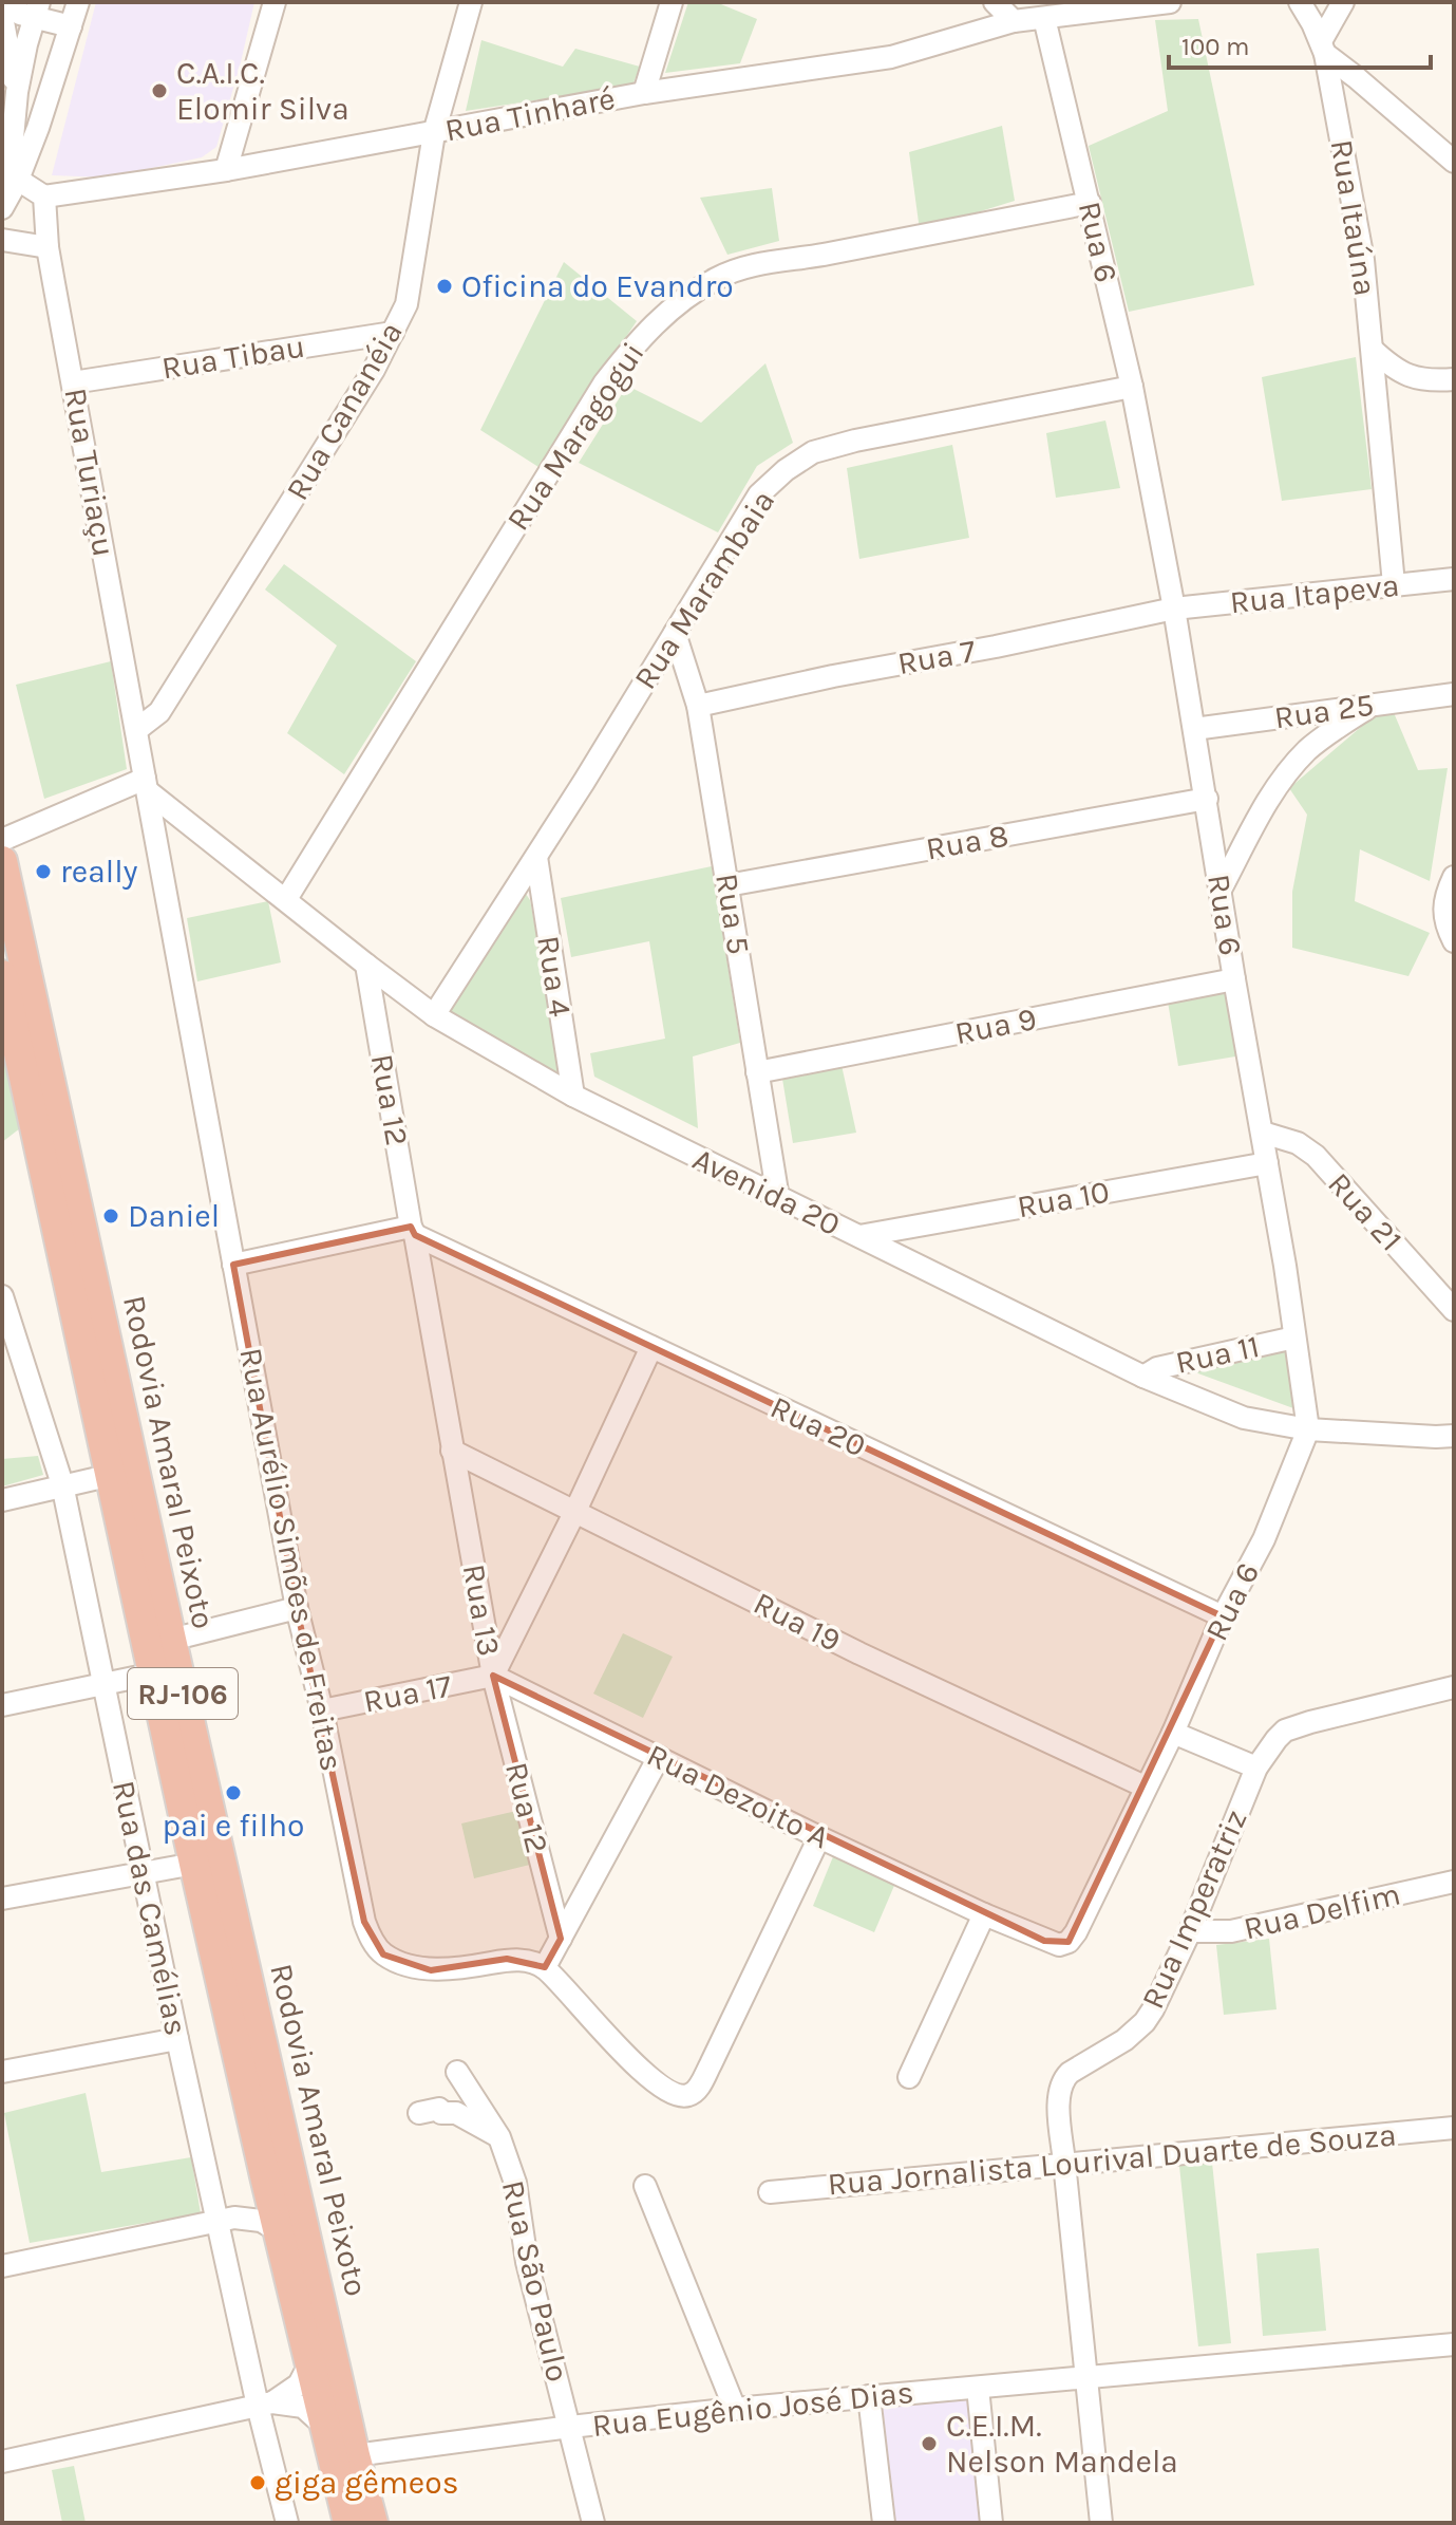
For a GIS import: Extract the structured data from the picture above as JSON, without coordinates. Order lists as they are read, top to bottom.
{
  "streets": {
    "highway": ["Rodovia Amaral Peixoto", "RJ-106"],
    "street": [
      "Rua Tinharé",
      "Rua Itaúna",
      "Rua 6",
      "Rua Tibau",
      "Rua Cananéia",
      "Rua Maragogui",
      "Rua Turiaçu",
      "Rua Marambaia",
      "Rua Itapeva",
      "Rua 7",
      "Rua 25",
      "Rua 8",
      "Rua 5",
      "Rua 4",
      "Rua 9",
      "Rua 12",
      "Avenida 20",
      "Rua 10",
      "Rua 21",
      "Rua 11",
      "Rua 20",
      "Rua Aurélio Simões de Freitas",
      "Rua 13",
      "Rua 19",
      "Rua 17",
      "Rua Dezoito A",
      "Rua das Camélias",
      "Rua Imperatriz",
      "Rua Delfim",
      "Rua Jornalista Lourival Duarte de Souza",
      "Rua São Paulo",
      "Rua Eugênio José Dias"
    ]
  },
  "crossings": [
    ["Rua Tinharé", "Rua Cananéia"],
    ["Rua Tinharé", "Rua Turiaçu"],
    ["Rua Itaúna", "Rua Itapeva"],
    ["Rua 6", "Rua Maragogui"],
    ["Rua 6", "Rua Marambaia"],
    ["Rua 6", "Rua Itapeva"],
    ["Rua 6", "Rua 7"],
    ["Rua 6", "Rua 25"],
    ["Rua 6", "Rua 8"],
    ["Rua 6", "Rua 9"],
    ["Rua 6", "Avenida 20"],
    ["Rua 6", "Rua 10"],
    ["Rua 6", "Rua 21"],
    ["Rua 6", "Rua 11"],
    ["Rua 6", "Rua 20"],
    ["Rua 6", "Rua 19"],
    ["Rua 6", "Rua Dezoito A"],
    ["Rua Tibau", "Rua Cananéia"],
    ["Rua Tibau", "Rua Turiaçu"],
    ["Rua Cananéia", "Rua Turiaçu"],
    ["Rua Maragogui", "Avenida 20"],
    ["Rua Turiaçu", "Avenida 20"],
    ["Rua Turiaçu", "Rua Aurélio Simões de Freitas"],
    ["Rua Marambaia", "Rua 5"],
    ["Rua Marambaia", "Rua 4"],
    ["Rua Marambaia", "Avenida 20"],
    ["Rua Itapeva", "Rua 7"],
    ["Rua 7", "Rua 5"],
    ["Rua 8", "Rua 5"],
    ["Rua 5", "Rua 9"],
    ["Rua 5", "Avenida 20"],
    ["Rua 4", "Avenida 20"],
    ["Rua 12", "Avenida 20"],
    ["Rua 12", "Rua 20"],
    ["Rua 12", "Rua 13"],
    ["Rua 12", "Rua 17"],
    ["Rua 12", "Rua Dezoito A"],
    ["Avenida 20", "Rua 10"],
    ["Avenida 20", "Rua 11"],
    ["Avenida 20", "Rua Aurélio Simões de Freitas"],
    ["Rua 20", "Rua 13"],
    ["Rodovia Amaral Peixoto", "Rua Eugênio José Dias"],
    ["Rua Aurélio Simões de Freitas", "Rua 17"],
    ["Rua 13", "Rua 19"],
    ["Rua 13", "Rua 17"],
    ["Rua 13", "Rua Dezoito A"],
    ["Rua 19", "Rua Dezoito A"],
    ["Rua 17", "Rua Dezoito A"],
    ["Rua Imperatriz", "Rua Delfim"],
    ["Rua Imperatriz", "Rua Jornalista Lourival Duarte de Souza"],
    ["Rua São Paulo", "Rua Eugênio José Dias"]
  ],
  "places": [
    "C.A.I.C. Elomir Silva",
    "Oficina do Evandro",
    "really",
    "Daniel",
    "pai e filho",
    "C.E.I.M. Nelson Mandela",
    "giga gêmeos"
  ],
  "scale_bar": "100 m"
}
